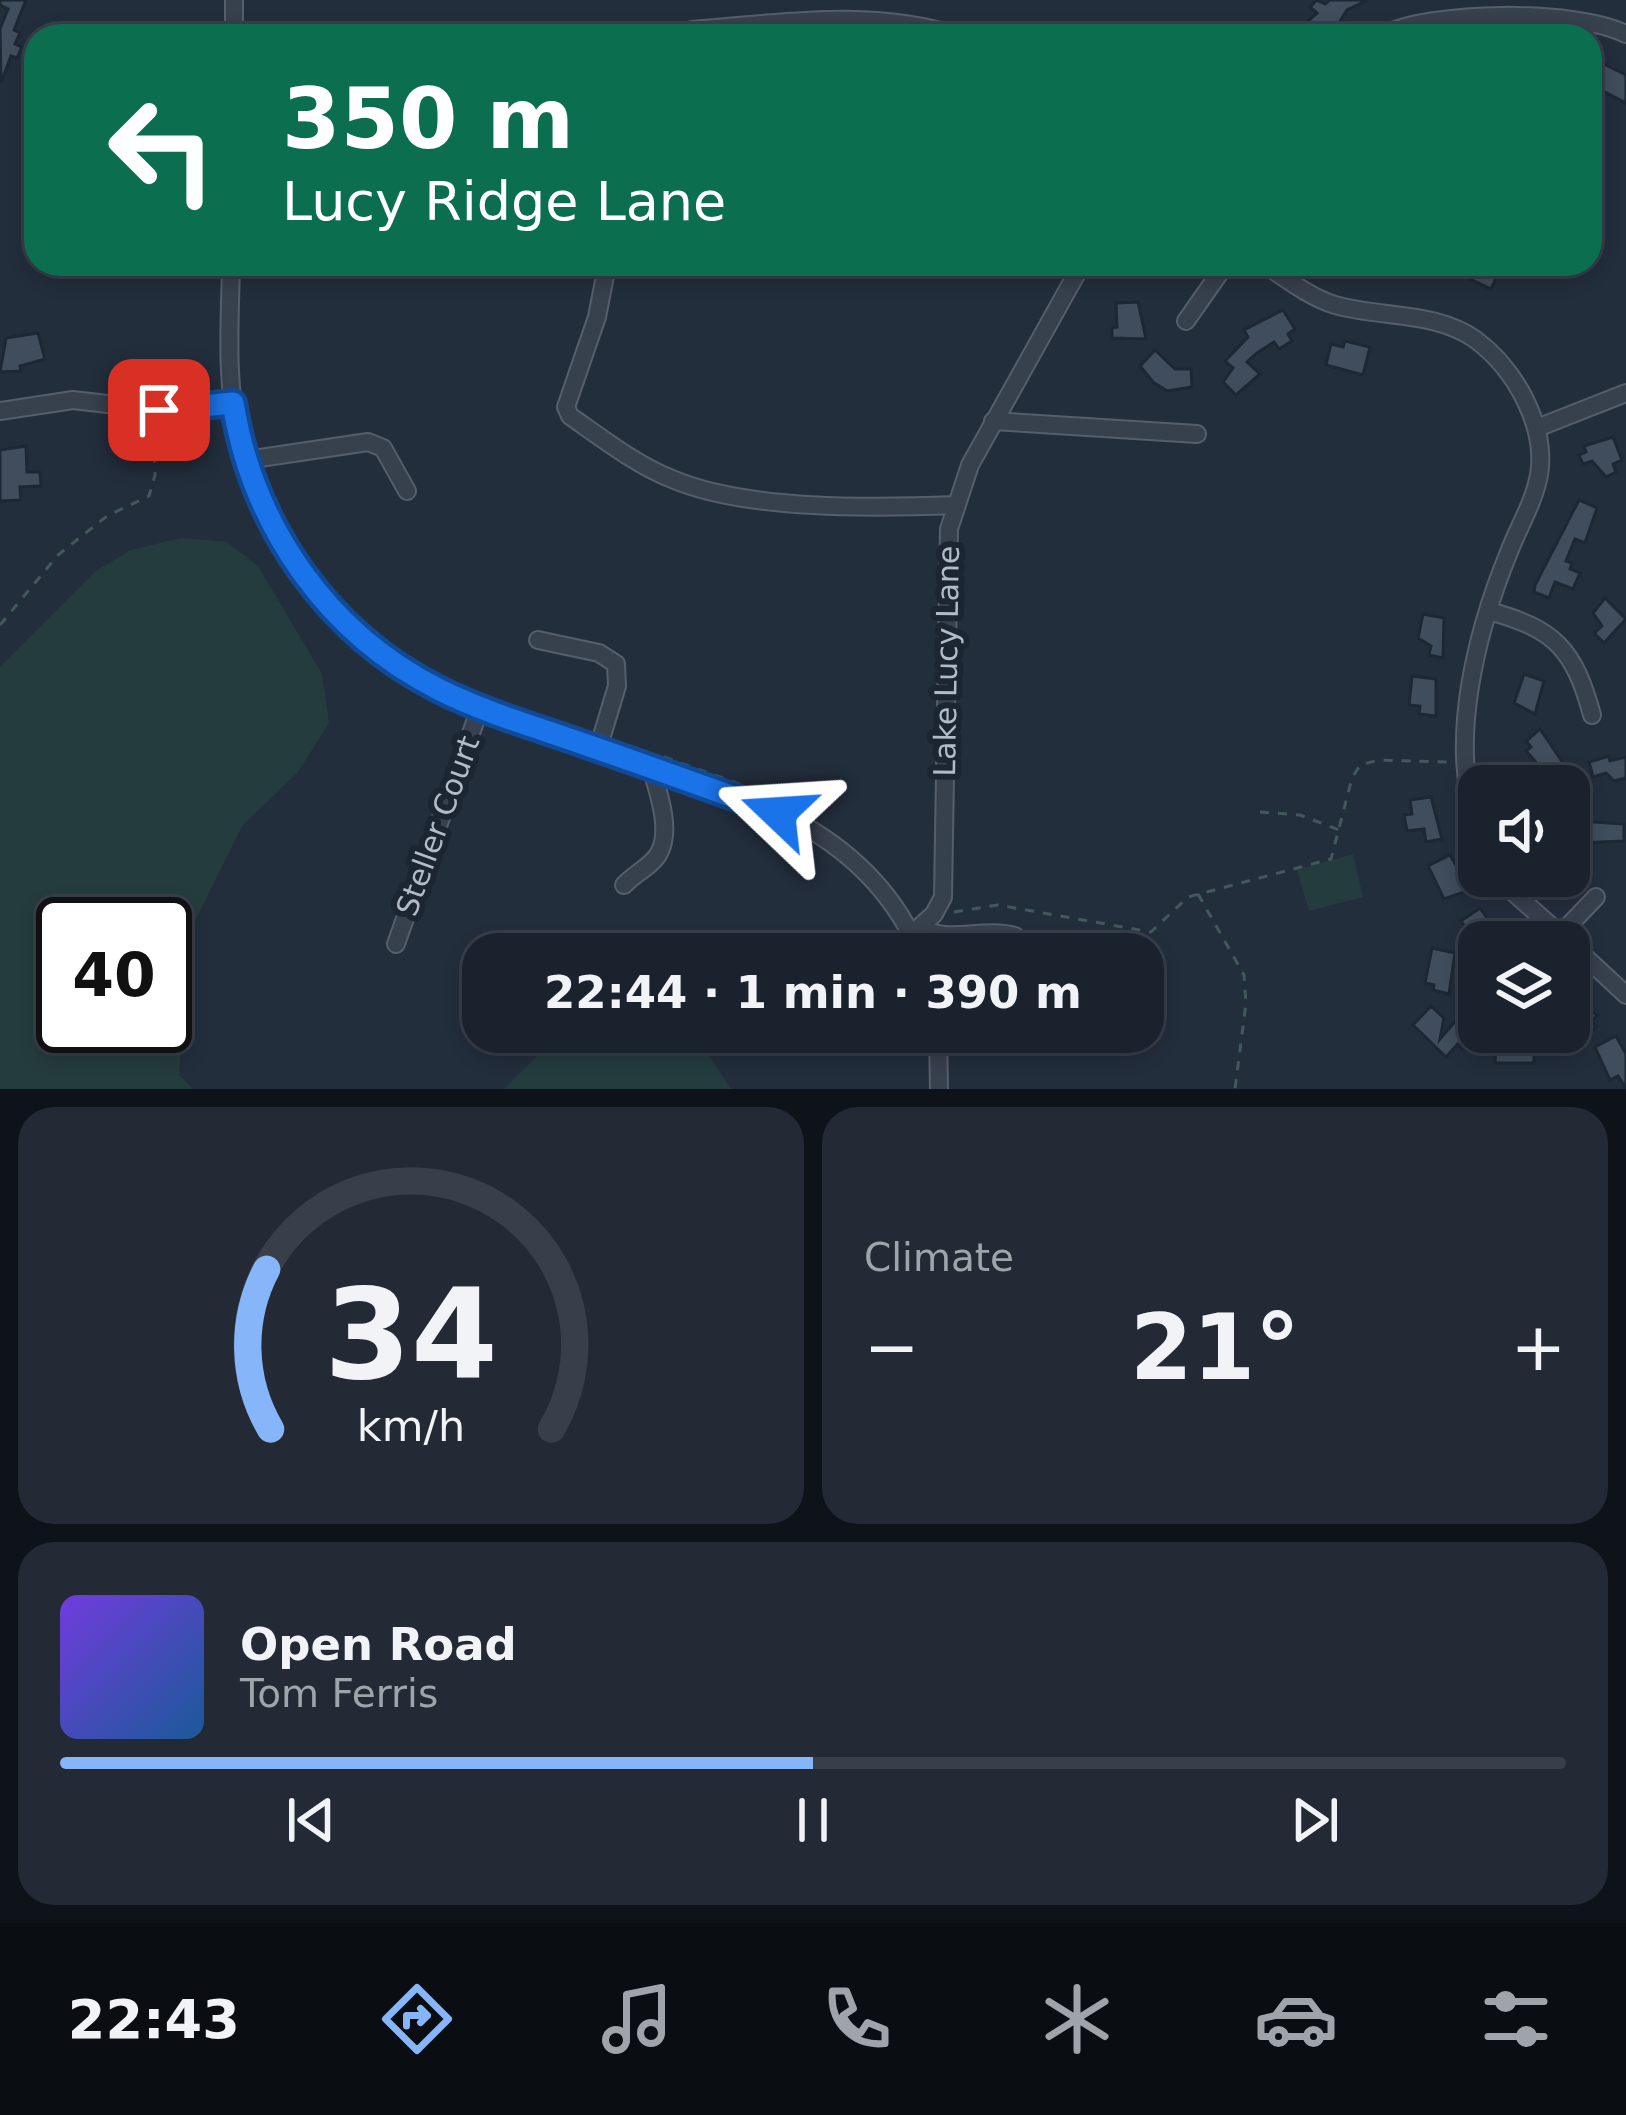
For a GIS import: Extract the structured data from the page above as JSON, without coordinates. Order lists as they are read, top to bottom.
{
  "streets": {
    "street": ["Lake Lucy Lane", "Steller Court"]
  },
  "page": {
    "turn": ["350 m", "Lucy Ridge Lane"],
    "limit": "40",
    "trip": "22:44 · 1 min · 390 m",
    "tile": "Climate",
    "heat": ["−", "21°", "+"],
    "song": ["Open Road", "Tom Ferris"],
    "tabs": "22:43",
    "gauge": ["34", "km/h"]
  }
}
